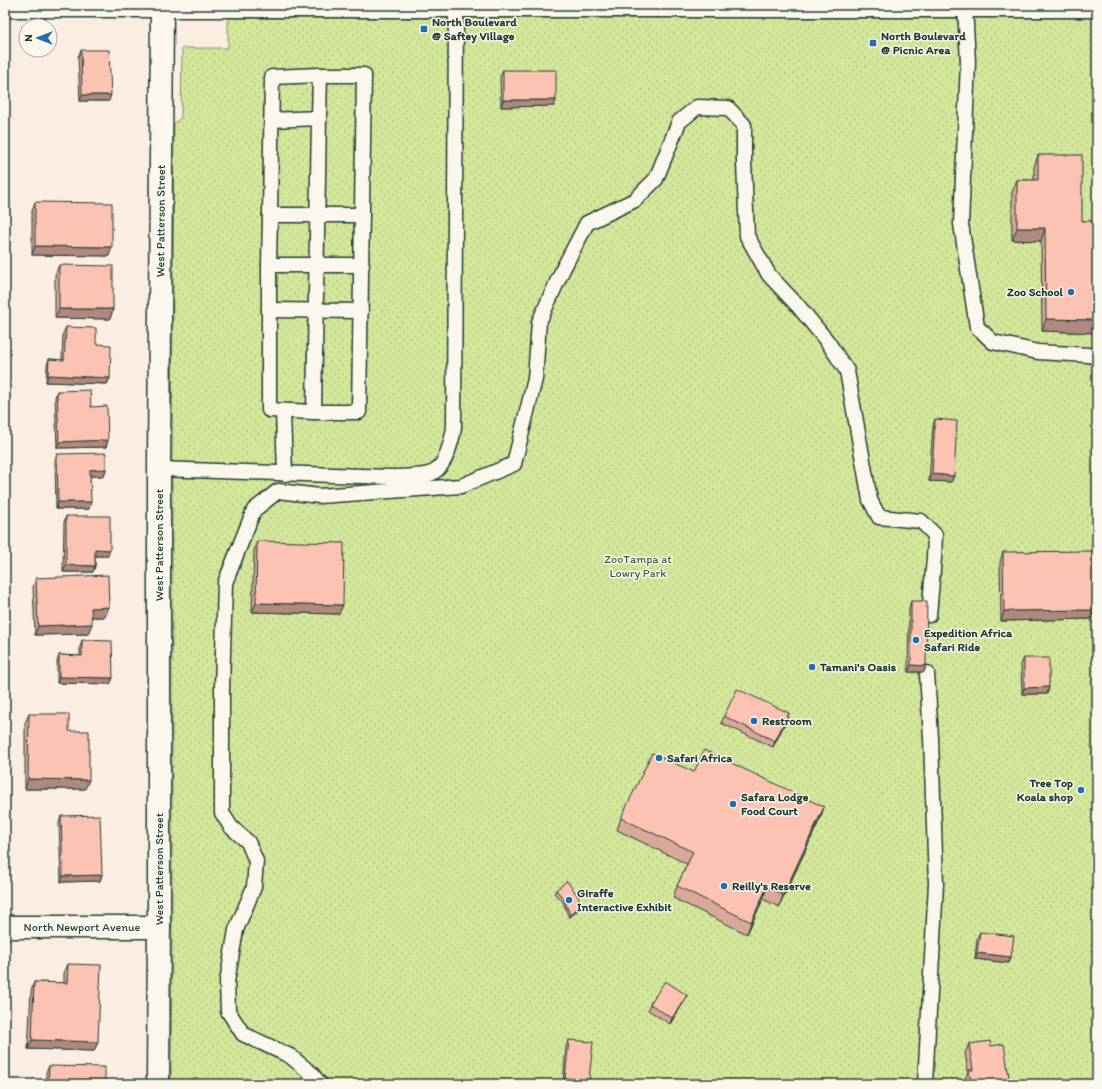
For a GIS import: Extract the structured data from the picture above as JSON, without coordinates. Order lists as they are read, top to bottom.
{
  "streets": {
    "street": ["West Patterson Street", "North Newport Avenue"]
  },
  "crossings": [
    ["West Patterson Street", "North Newport Avenue"]
  ],
  "parks": ["ZooTampa at Lowry Park"],
  "places": {
    "transit": ["North Boulevard @ Saftey Village", "North Boulevard @ Picnic Area"],
    "other": [
      "Zoo School",
      "Expedition Africa Safari Ride",
      "Tamani's Oasis",
      "Restroom",
      "Safari Africa",
      "Tree Top Koala shop",
      "Safara Lodge Food Court",
      "Reilly's Reserve",
      "Giraffe Interactive Exhibit"
    ]
  },
  "north": "left"
}
